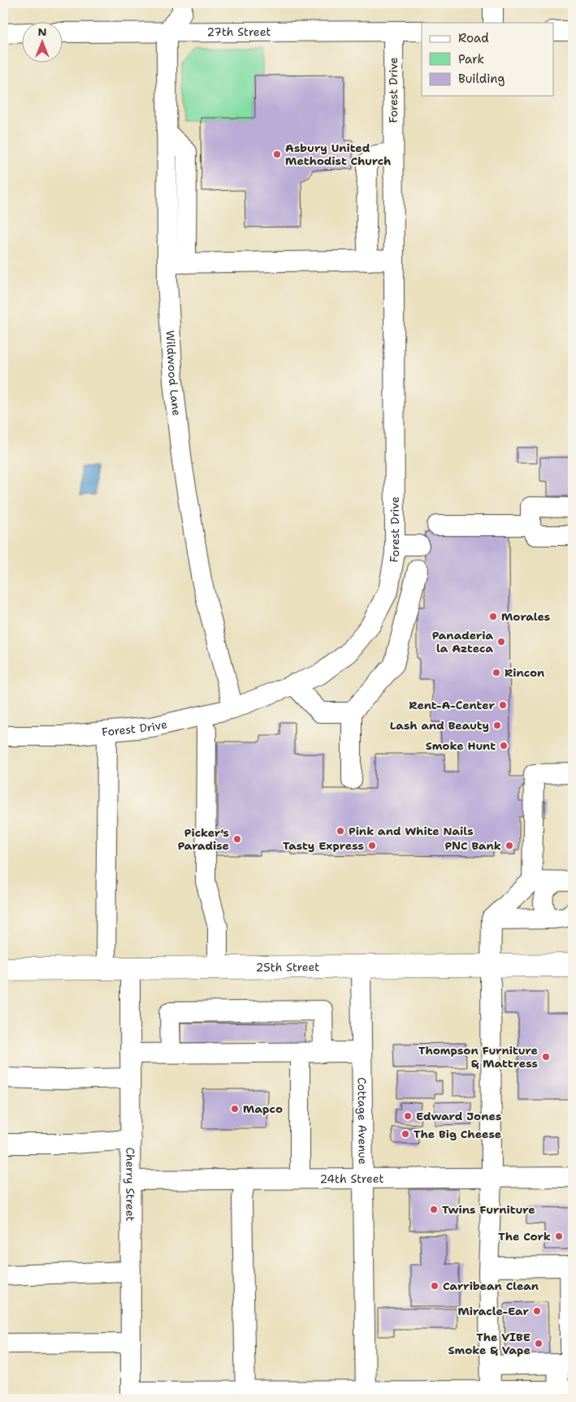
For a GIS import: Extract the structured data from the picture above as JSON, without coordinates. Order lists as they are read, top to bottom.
{
  "streets": {
    "main road": ["25th Street"],
    "street": [
      "27th Street",
      "Forest Drive",
      "Wildwood Lane",
      "Cottage Avenue",
      "24th Street",
      "Cherry Street"
    ]
  },
  "crossings": [
    ["27th Street", "Forest Drive"],
    ["27th Street", "Wildwood Lane"],
    ["Forest Drive", "Wildwood Lane"],
    ["25th Street", "Cottage Avenue"],
    ["25th Street", "Cherry Street"],
    ["Cottage Avenue", "24th Street"],
    ["24th Street", "Cherry Street"]
  ],
  "places": [
    "Asbury United Methodist Church",
    "Morales",
    "Panaderia la Azteca",
    "Rincon",
    "Rent-A-Center",
    "Lash and Beauty",
    "Smoke Hunt",
    "Pink and White Nails",
    "Picker's Paradise",
    "Tasty Express",
    "PNC Bank",
    "Thompson Furniture & Mattress",
    "Mapco",
    "Edward Jones",
    "The Big Cheese",
    "Twins Furniture",
    "The Cork",
    "Carribean Clean",
    "Miracle-Ear",
    "The VIBE Smoke & Vape"
  ],
  "legend": ["Road", "Park", "Building"],
  "north": "top"
}
